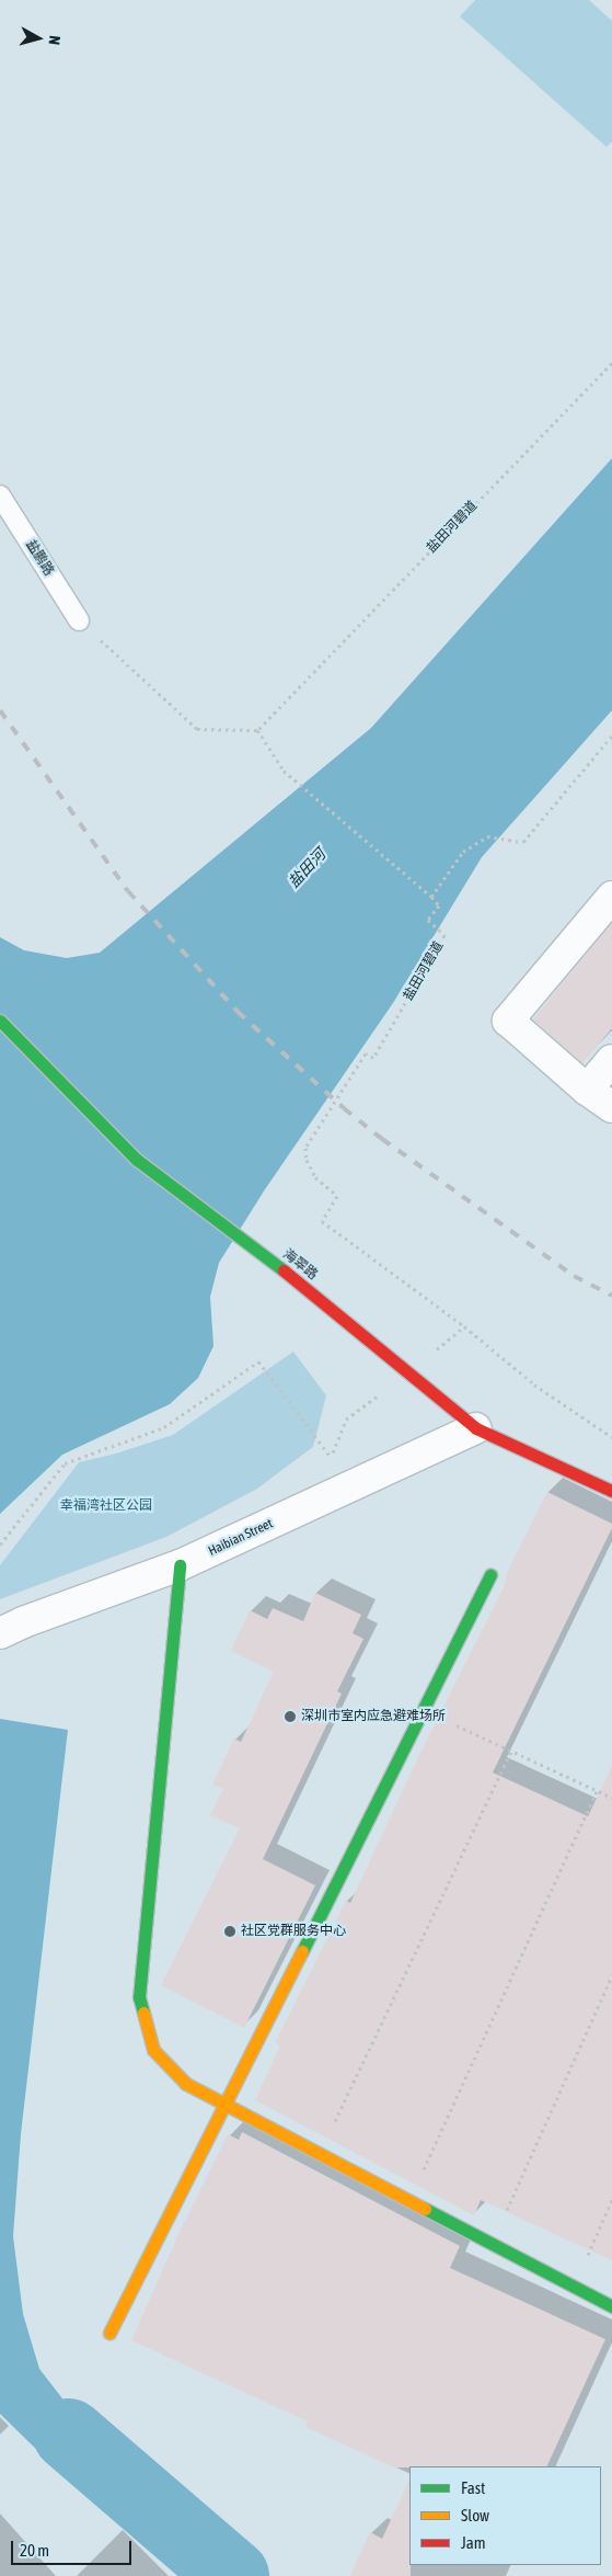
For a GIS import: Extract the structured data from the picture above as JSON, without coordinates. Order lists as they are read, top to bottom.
{
  "streets": {
    "street": ["海翠路", "Haibian Street"],
    "lane": ["盐鹏路"],
    "path": ["盐田河碧道"]
  },
  "crossings": [
    ["海翠路", "Haibian Street"]
  ],
  "water": ["盐田河"],
  "parks": ["幸福湾社区公园"],
  "places": ["深圳市室内应急避难场所", "社区党群服务中心"],
  "legend": ["Fast", "Slow", "Jam"],
  "scale_bar": "20 m",
  "north": "right"
}
